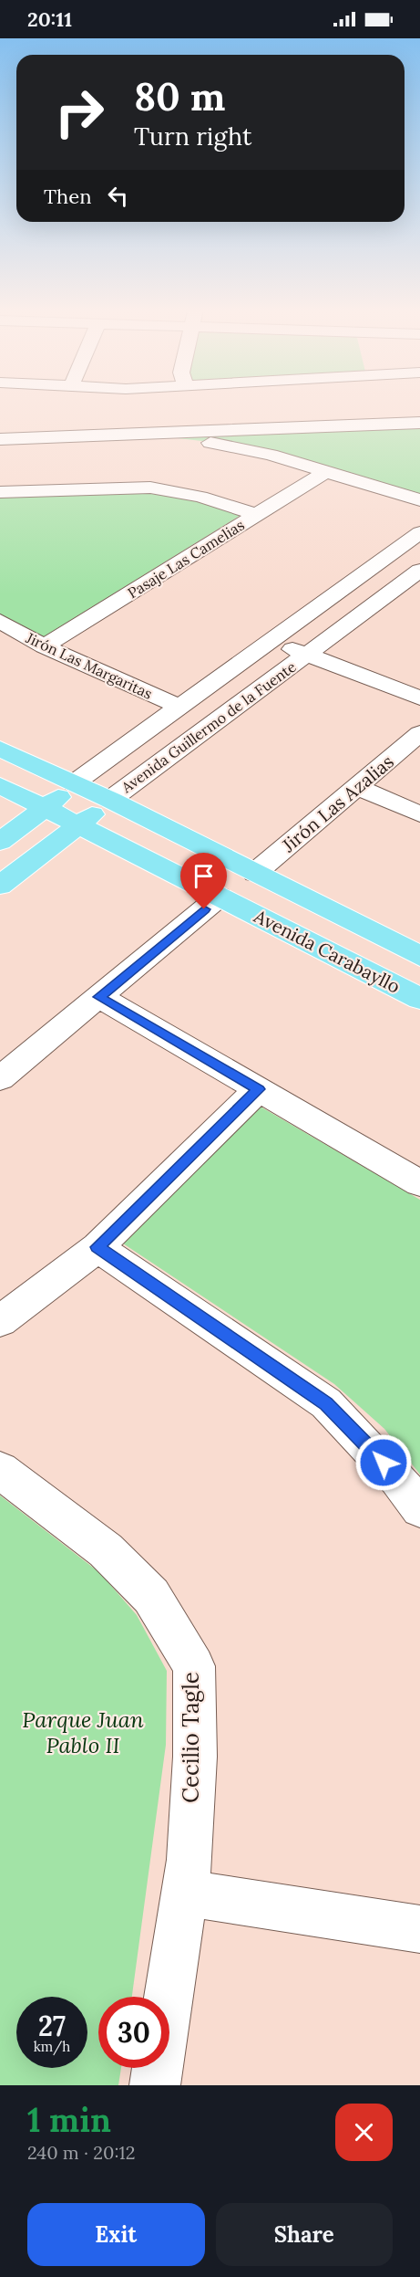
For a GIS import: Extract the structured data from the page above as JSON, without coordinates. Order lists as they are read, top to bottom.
{
  "streets": {
    "main road": ["Avenida Guillermo de la Fuente", "Avenida Carabayllo"],
    "street": [
      "Pasaje Las Camelias",
      "Jirón Las Margaritas",
      "Jirón Las Azalias",
      "Cecilio Tagle"
    ]
  },
  "crossings": [
    ["Pasaje Las Camelias", "Jirón Las Margaritas"],
    ["Jirón Las Margaritas", "Avenida Guillermo de la Fuente"],
    ["Avenida Guillermo de la Fuente", "Avenida Carabayllo"],
    ["Jirón Las Azalias", "Avenida Carabayllo"]
  ],
  "parks": ["Parque Juan Pablo II"],
  "page": {
    "status": "20:11",
    "turn": ["80 m", "Turn right"],
    "then": "Then",
    "speed": "27 km/h",
    "limit": "30",
    "heading": ["1 min", "240 m · 20:12"],
    "buttons": ["Exit", "Share"]
  }
}
